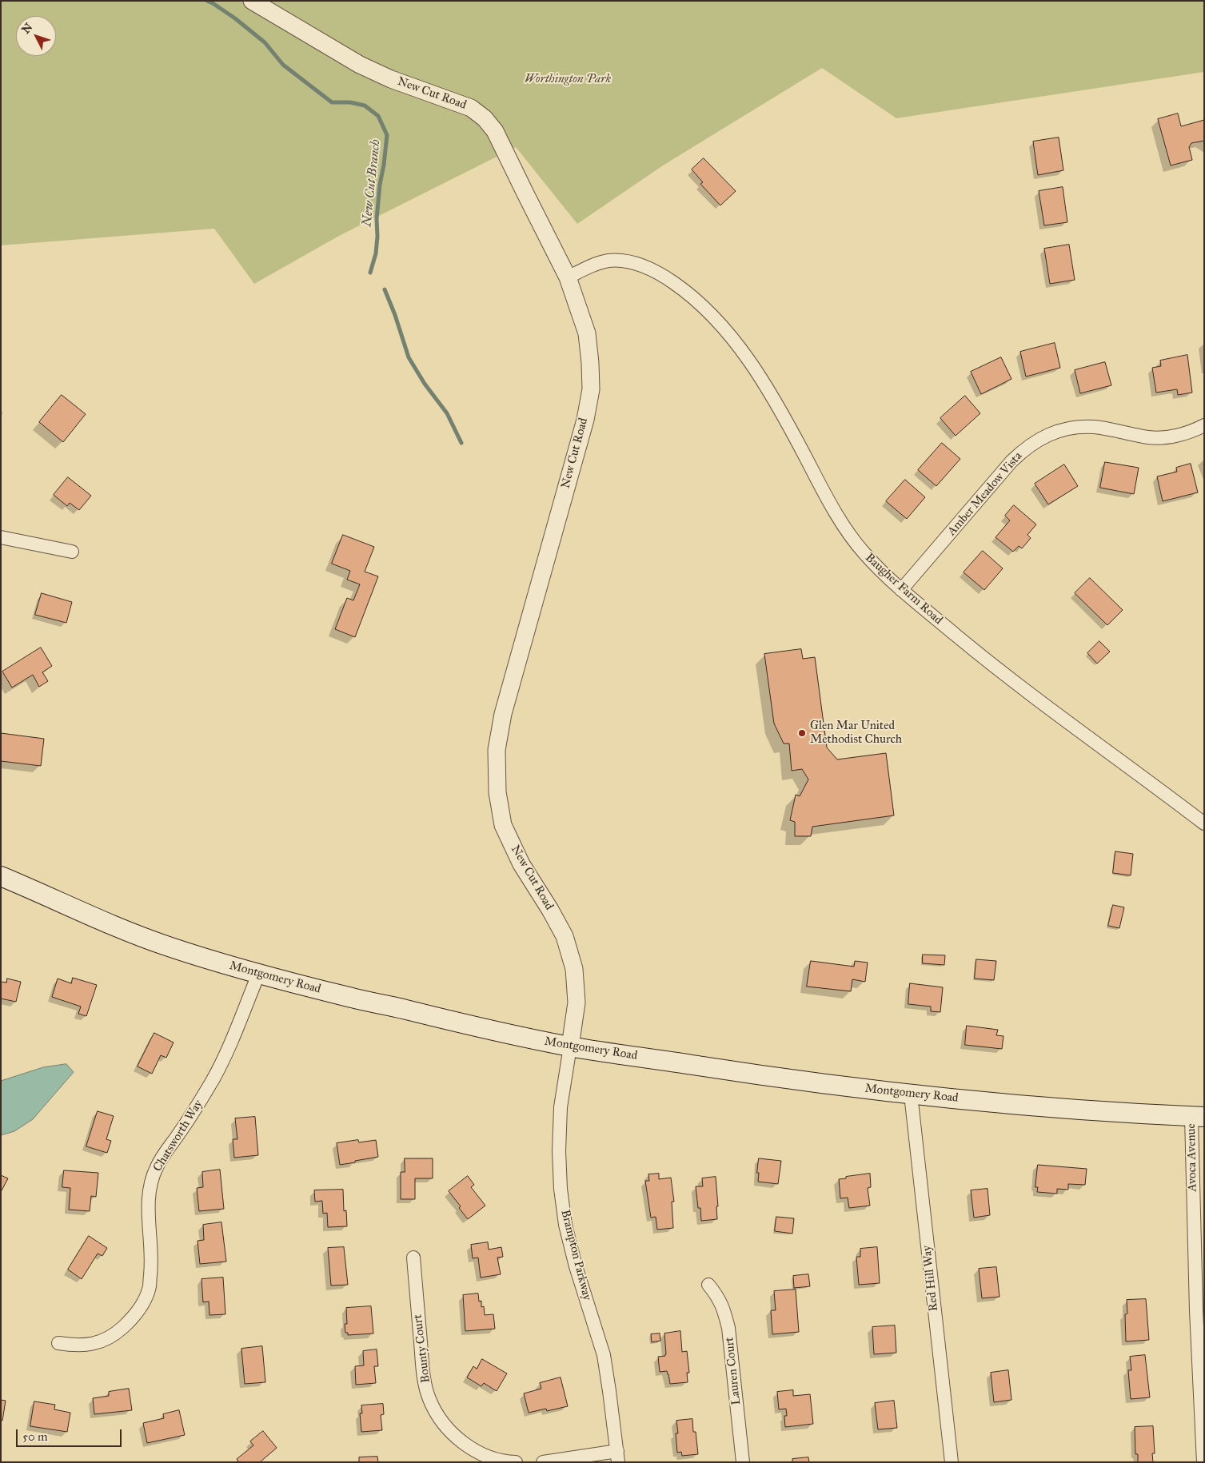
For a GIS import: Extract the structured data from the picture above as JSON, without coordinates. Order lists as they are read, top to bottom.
{
  "streets": {
    "main road": ["Montgomery Road"],
    "street": [
      "New Cut Road",
      "Amber Meadow Vista",
      "Baugher Farm Road",
      "Chatsworth Way",
      "Avoca Avenue",
      "Brampton Parkway",
      "Red Hill Way",
      "Bounty Court",
      "Lauren Court"
    ]
  },
  "crossings": [
    ["New Cut Road", "Baugher Farm Road"],
    ["New Cut Road", "Montgomery Road"],
    ["New Cut Road", "Brampton Parkway"],
    ["Amber Meadow Vista", "Baugher Farm Road"],
    ["Montgomery Road", "Chatsworth Way"],
    ["Montgomery Road", "Avoca Avenue"],
    ["Montgomery Road", "Brampton Parkway"],
    ["Montgomery Road", "Red Hill Way"]
  ],
  "water": ["New Cut Branch"],
  "parks": ["Worthington Park"],
  "places": ["Glen Mar United Methodist Church"],
  "scale_bar": "50 m",
  "north": "top left"
}
